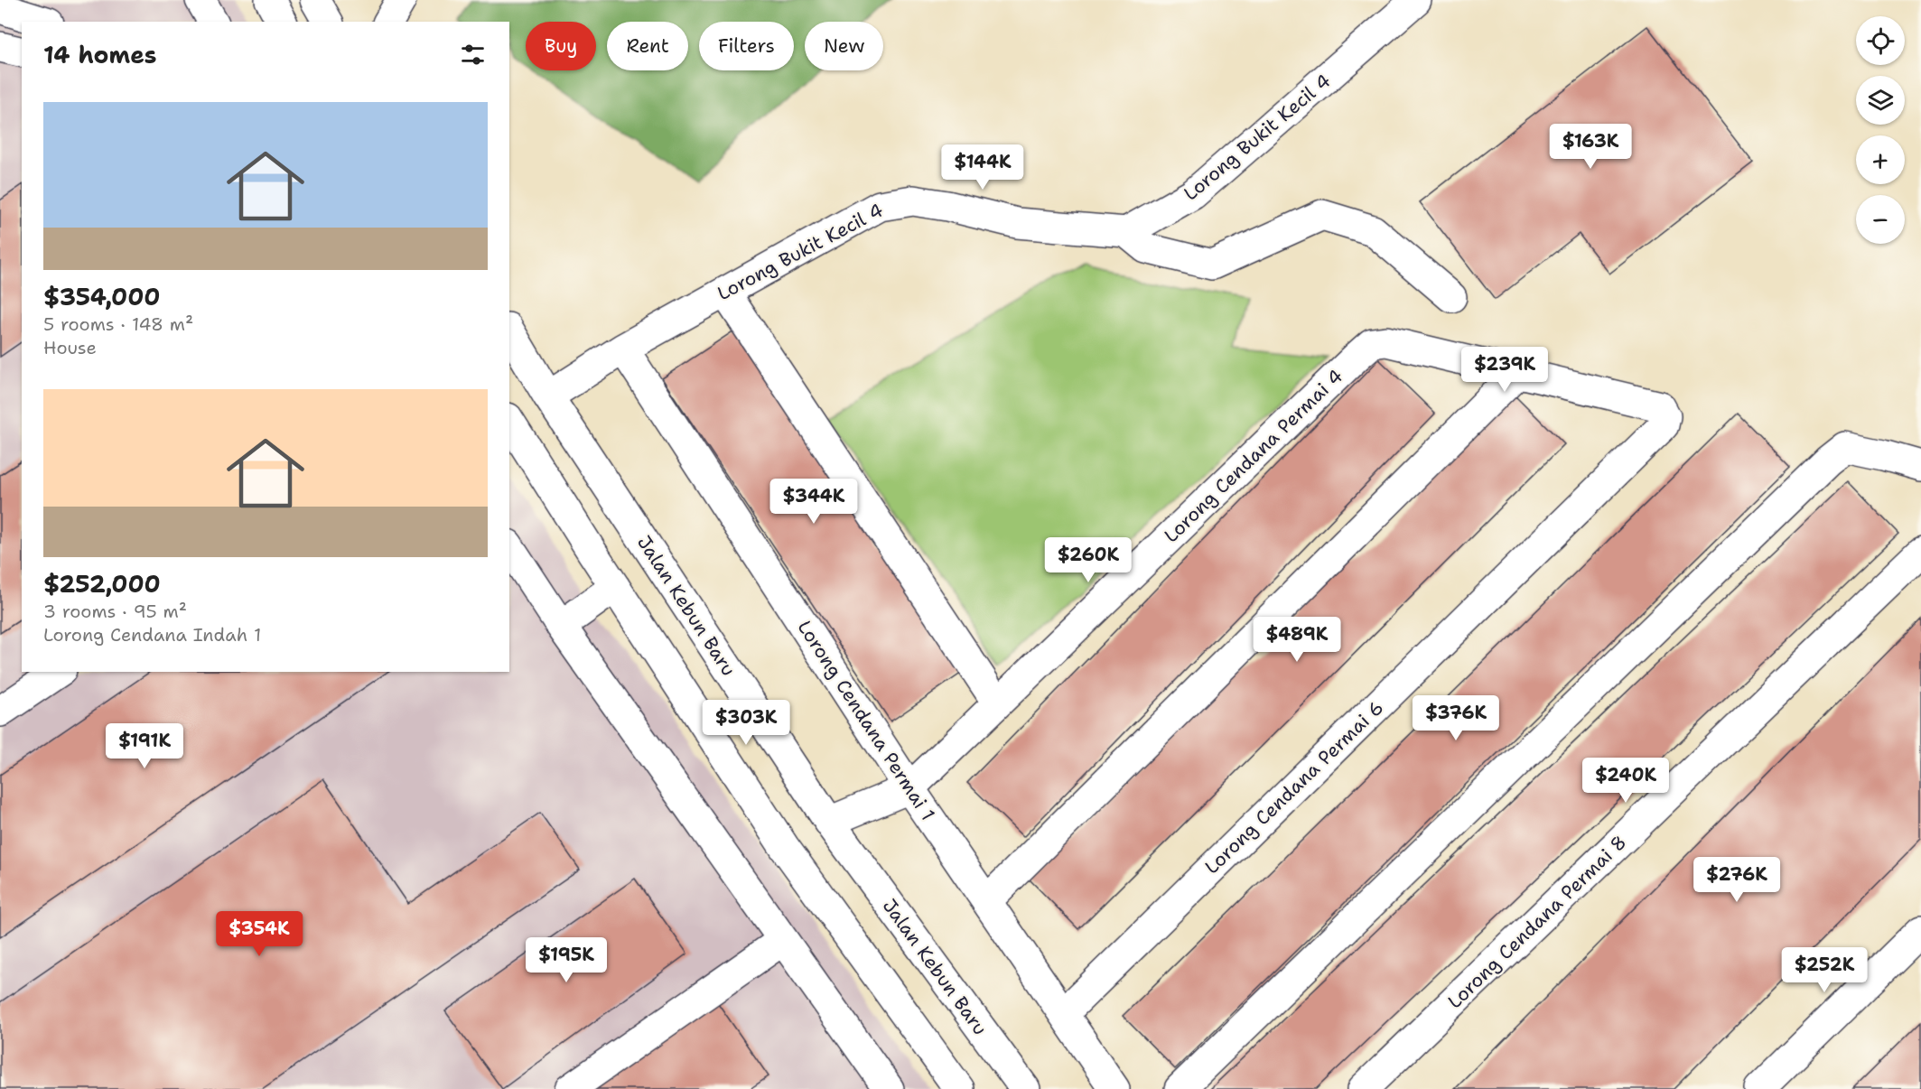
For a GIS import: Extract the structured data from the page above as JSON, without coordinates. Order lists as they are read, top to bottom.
{
  "streets": {
    "street": [
      "Lorong Bukit Kecil 4",
      "Lorong Cendana Permai 4",
      "Jalan Kebun Baru",
      "Lorong Cendana Permai 1",
      "Lorong Cendana Permai 6",
      "Lorong Cendana Permai 8"
    ]
  },
  "crossings": [
    ["Lorong Bukit Kecil 4", "Jalan Kebun Baru"],
    ["Lorong Bukit Kecil 4", "Lorong Cendana Permai 1"],
    ["Lorong Cendana Permai 4", "Jalan Kebun Baru"],
    ["Lorong Cendana Permai 4", "Lorong Cendana Permai 1"],
    ["Lorong Cendana Permai 4", "Lorong Cendana Permai 6"],
    ["Lorong Cendana Permai 1", "Lorong Cendana Permai 6"]
  ],
  "page": {
    "map_buttons": ["+", "−"],
    "chip": [
      "Buy",
      "Rent",
      "Filters",
      "New"
    ],
    "heading": "14 homes",
    "list": [
      {
        "name": "$354,000",
        "note": "5 rooms · 148 m² · House"
      },
      {
        "name": "$252,000",
        "note": "3 rooms · 95 m² · Lorong Cendana Indah 1"
      }
    ],
    "price": [
      "$163K",
      "$144K",
      "$239K",
      "$344K",
      "$260K",
      "$489K",
      "$376K",
      "$303K",
      "$191K",
      "$240K",
      "$276K",
      "$354K",
      "$195K",
      "$252K"
    ]
  }
}
